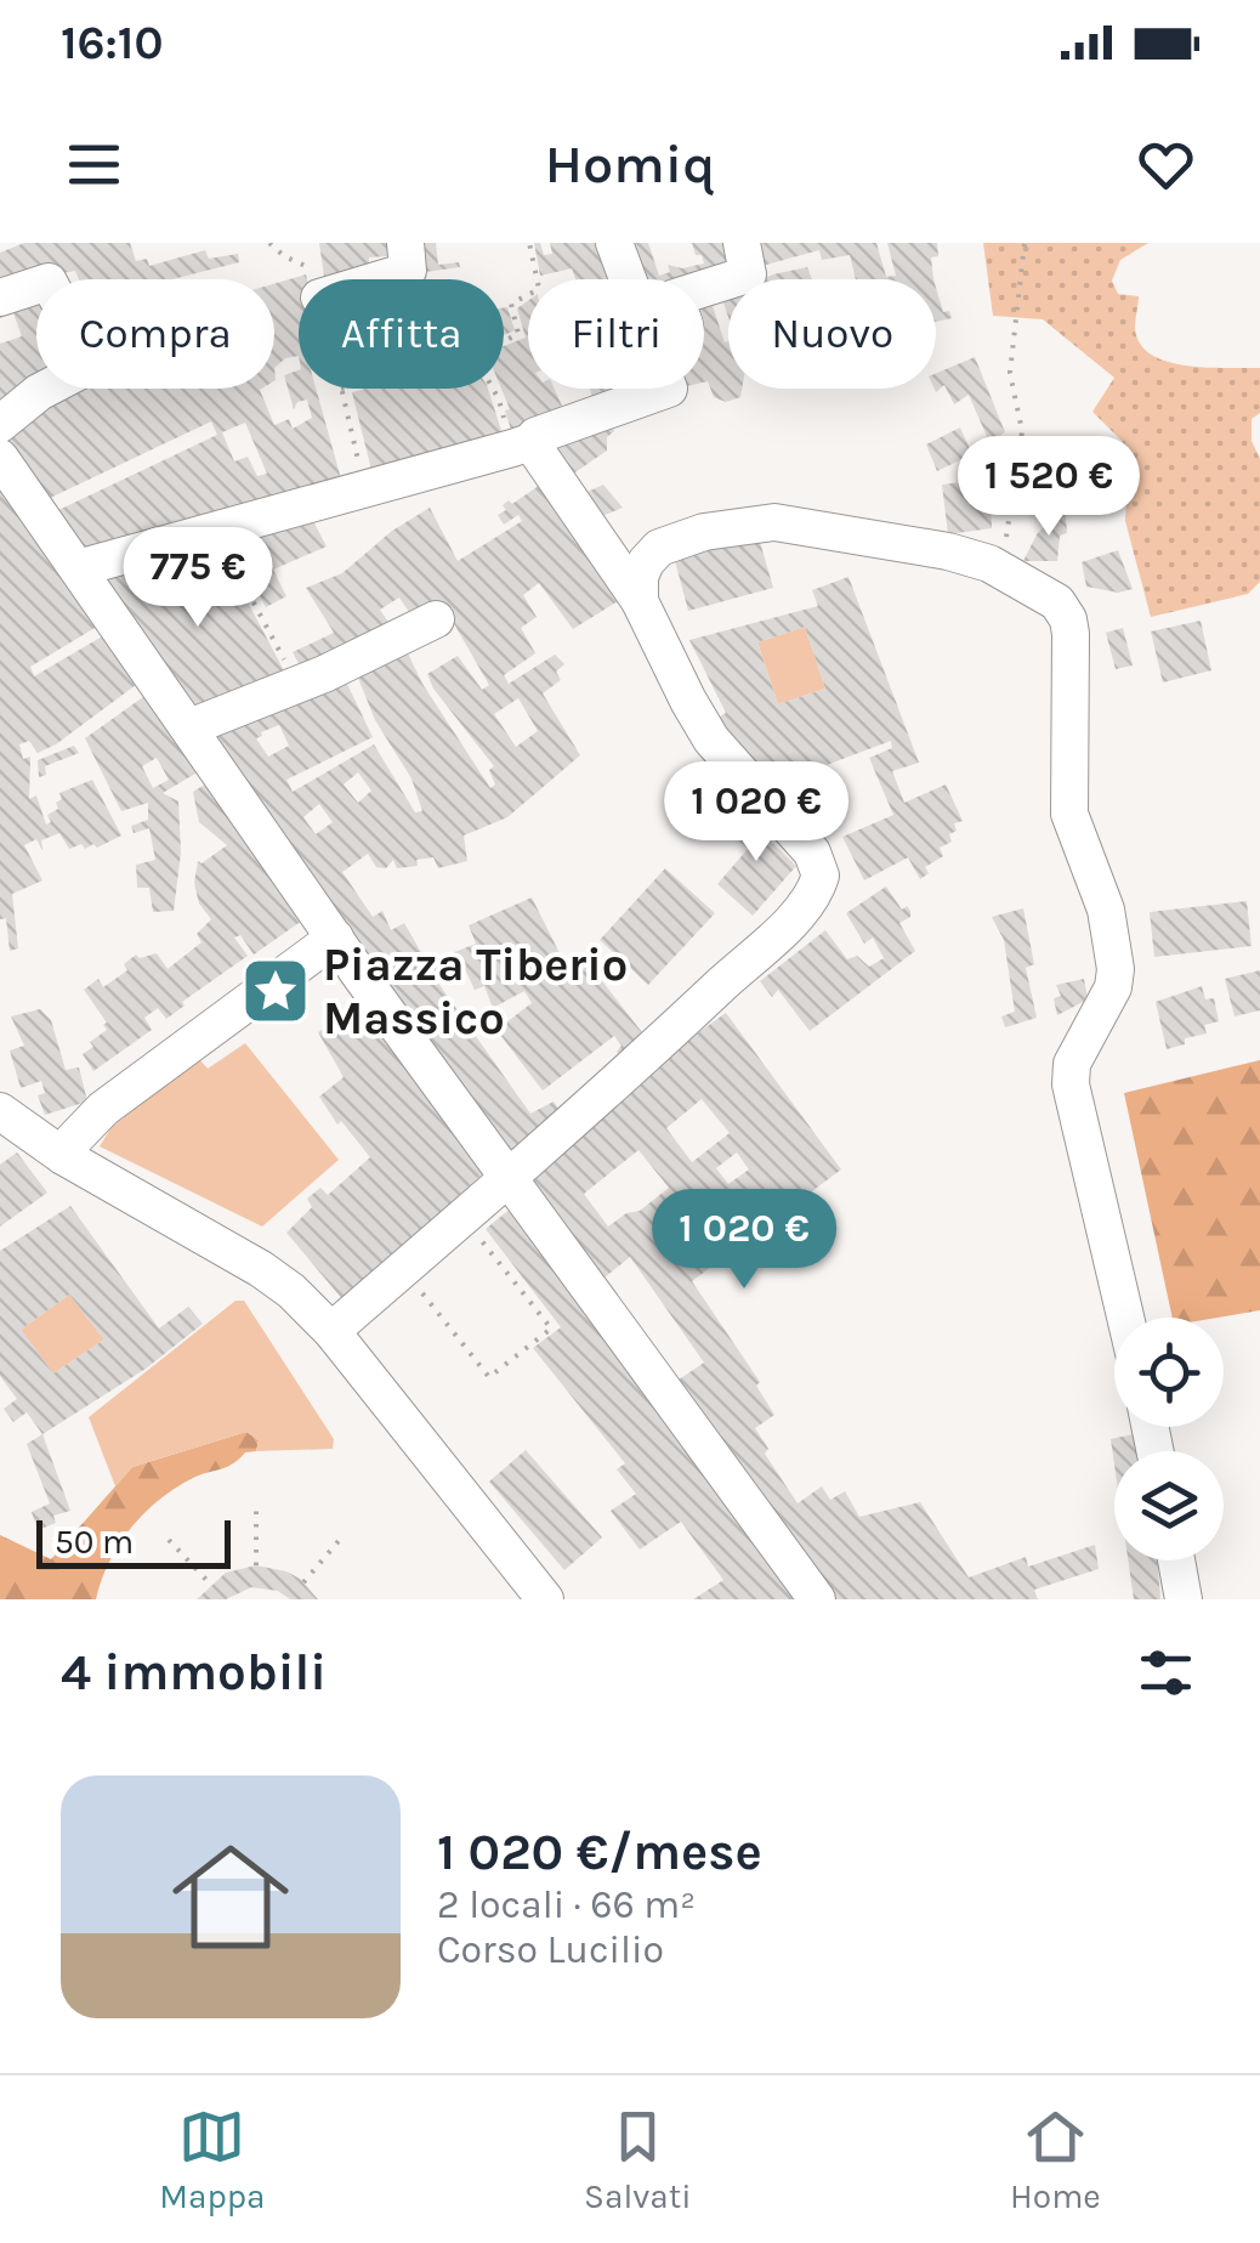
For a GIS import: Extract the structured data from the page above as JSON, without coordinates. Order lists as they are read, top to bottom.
{
  "places": {
    "place": ["Piazza Tiberio Massico"]
  },
  "scale_bar": "50 m",
  "page": {
    "status": "16:10",
    "header": "Homiq",
    "chip": [
      "Compra",
      "Affitta",
      "Filtri",
      "Nuovo"
    ],
    "price": [
      "1 520 €",
      "775 €",
      "1 020 €",
      "1 020 €"
    ],
    "scale": "50 m",
    "heading": "4 immobili",
    "list": [
      {
        "name": "1 020 €/mese",
        "note": "2 locali · 66 m² · Corso Lucilio"
      }
    ],
    "tabs": ["Mappa", "Salvati", "Home"]
  }
}
